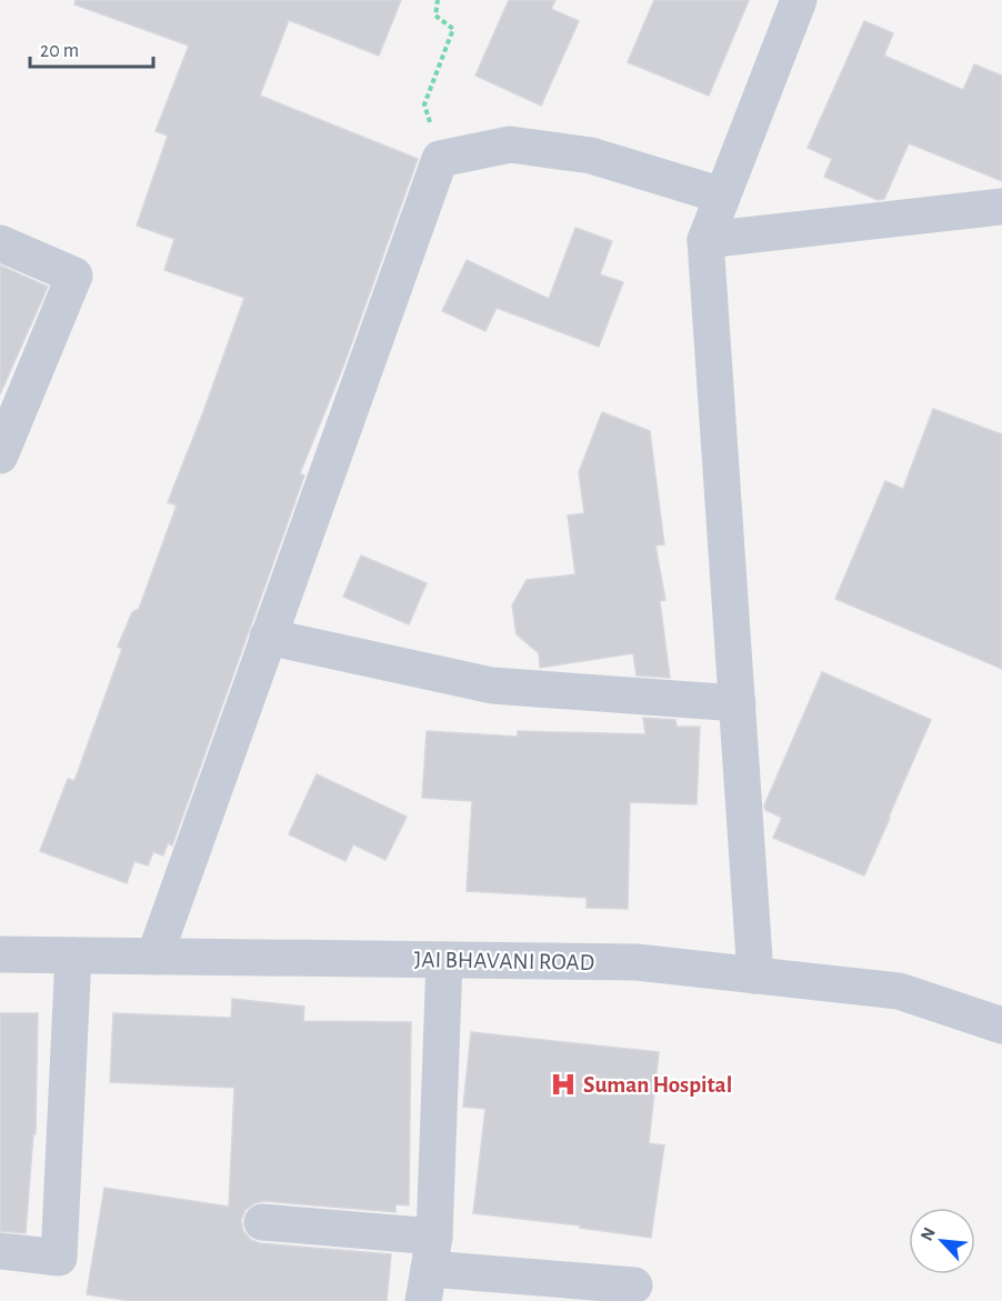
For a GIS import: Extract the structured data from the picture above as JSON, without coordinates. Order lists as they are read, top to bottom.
{
  "streets": {
    "street": ["JAI BHAVANI ROAD"]
  },
  "places": {
    "hospital": ["Suman Hospital"]
  },
  "scale_bar": "20 m",
  "north": "top left"
}
